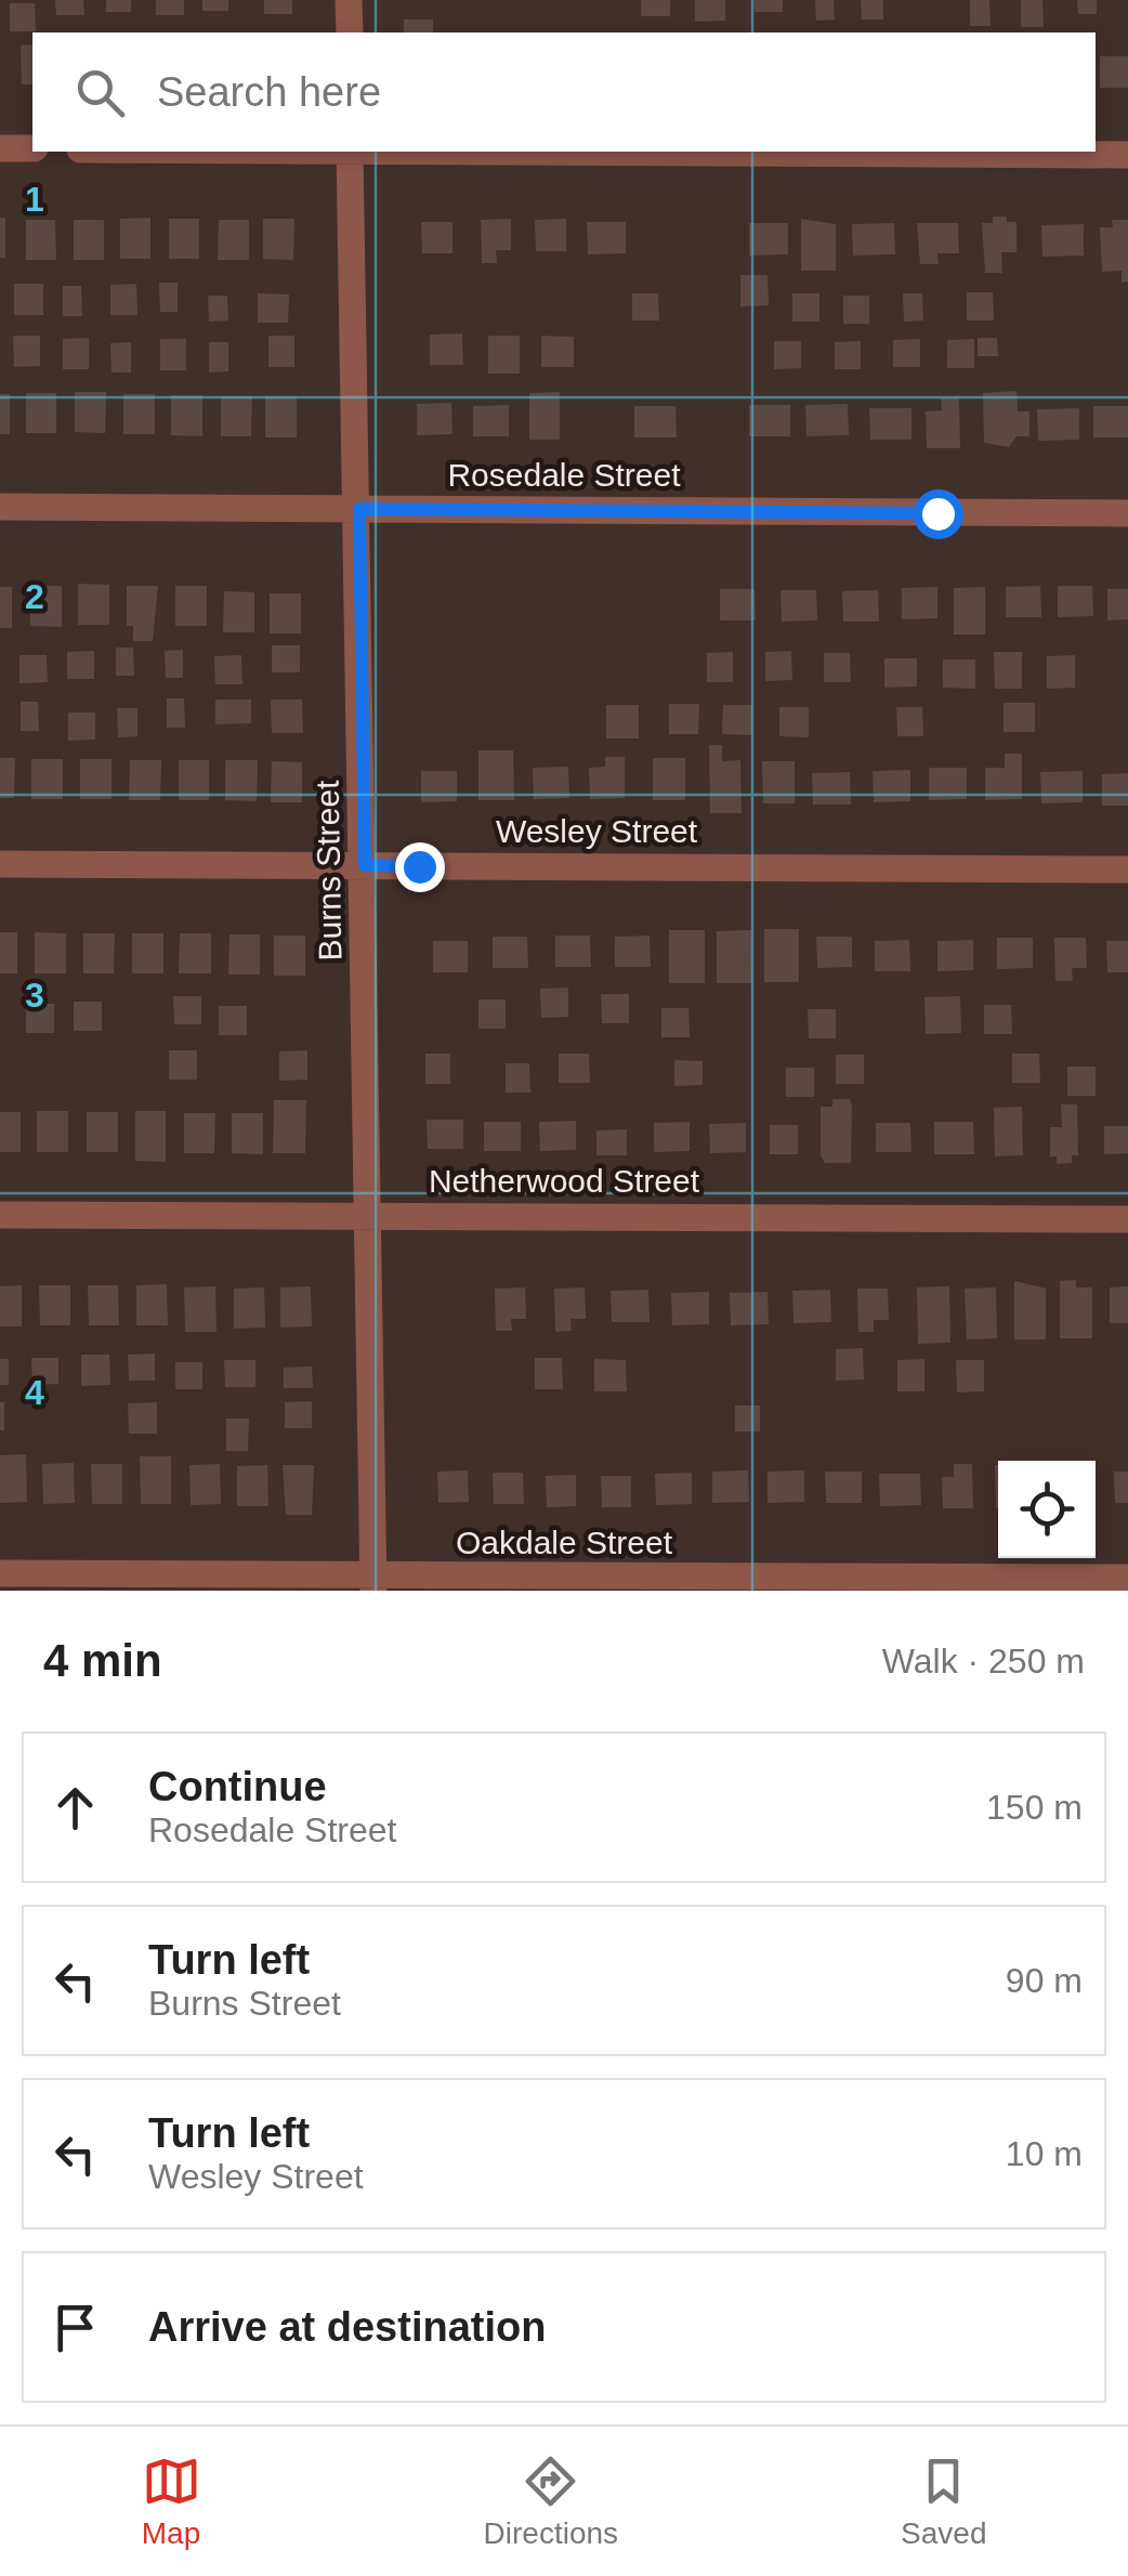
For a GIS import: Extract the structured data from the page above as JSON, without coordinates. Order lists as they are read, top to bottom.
{
  "streets": {
    "street": [
      "Rosedale Street",
      "Wesley Street",
      "Burns Street",
      "Netherwood Street",
      "Oakdale Street"
    ]
  },
  "crossings": [
    ["Rosedale Street", "Burns Street"],
    ["Wesley Street", "Burns Street"],
    ["Burns Street", "Netherwood Street"],
    ["Burns Street", "Oakdale Street"]
  ],
  "page": {
    "search": "Search here",
    "heading": ["4 min", "Walk · 250 m"],
    "list": [
      ["Continue", "Rosedale Street", "150 m"],
      ["Turn left", "Burns Street", "90 m"],
      ["Turn left", "Wesley Street", "10 m"],
      "Arrive at destination"
    ],
    "nav": ["Map", "Directions", "Saved"]
  },
  "grid": {
    "rows": [
      "1",
      "2",
      "3",
      "4"
    ]
  }
}
